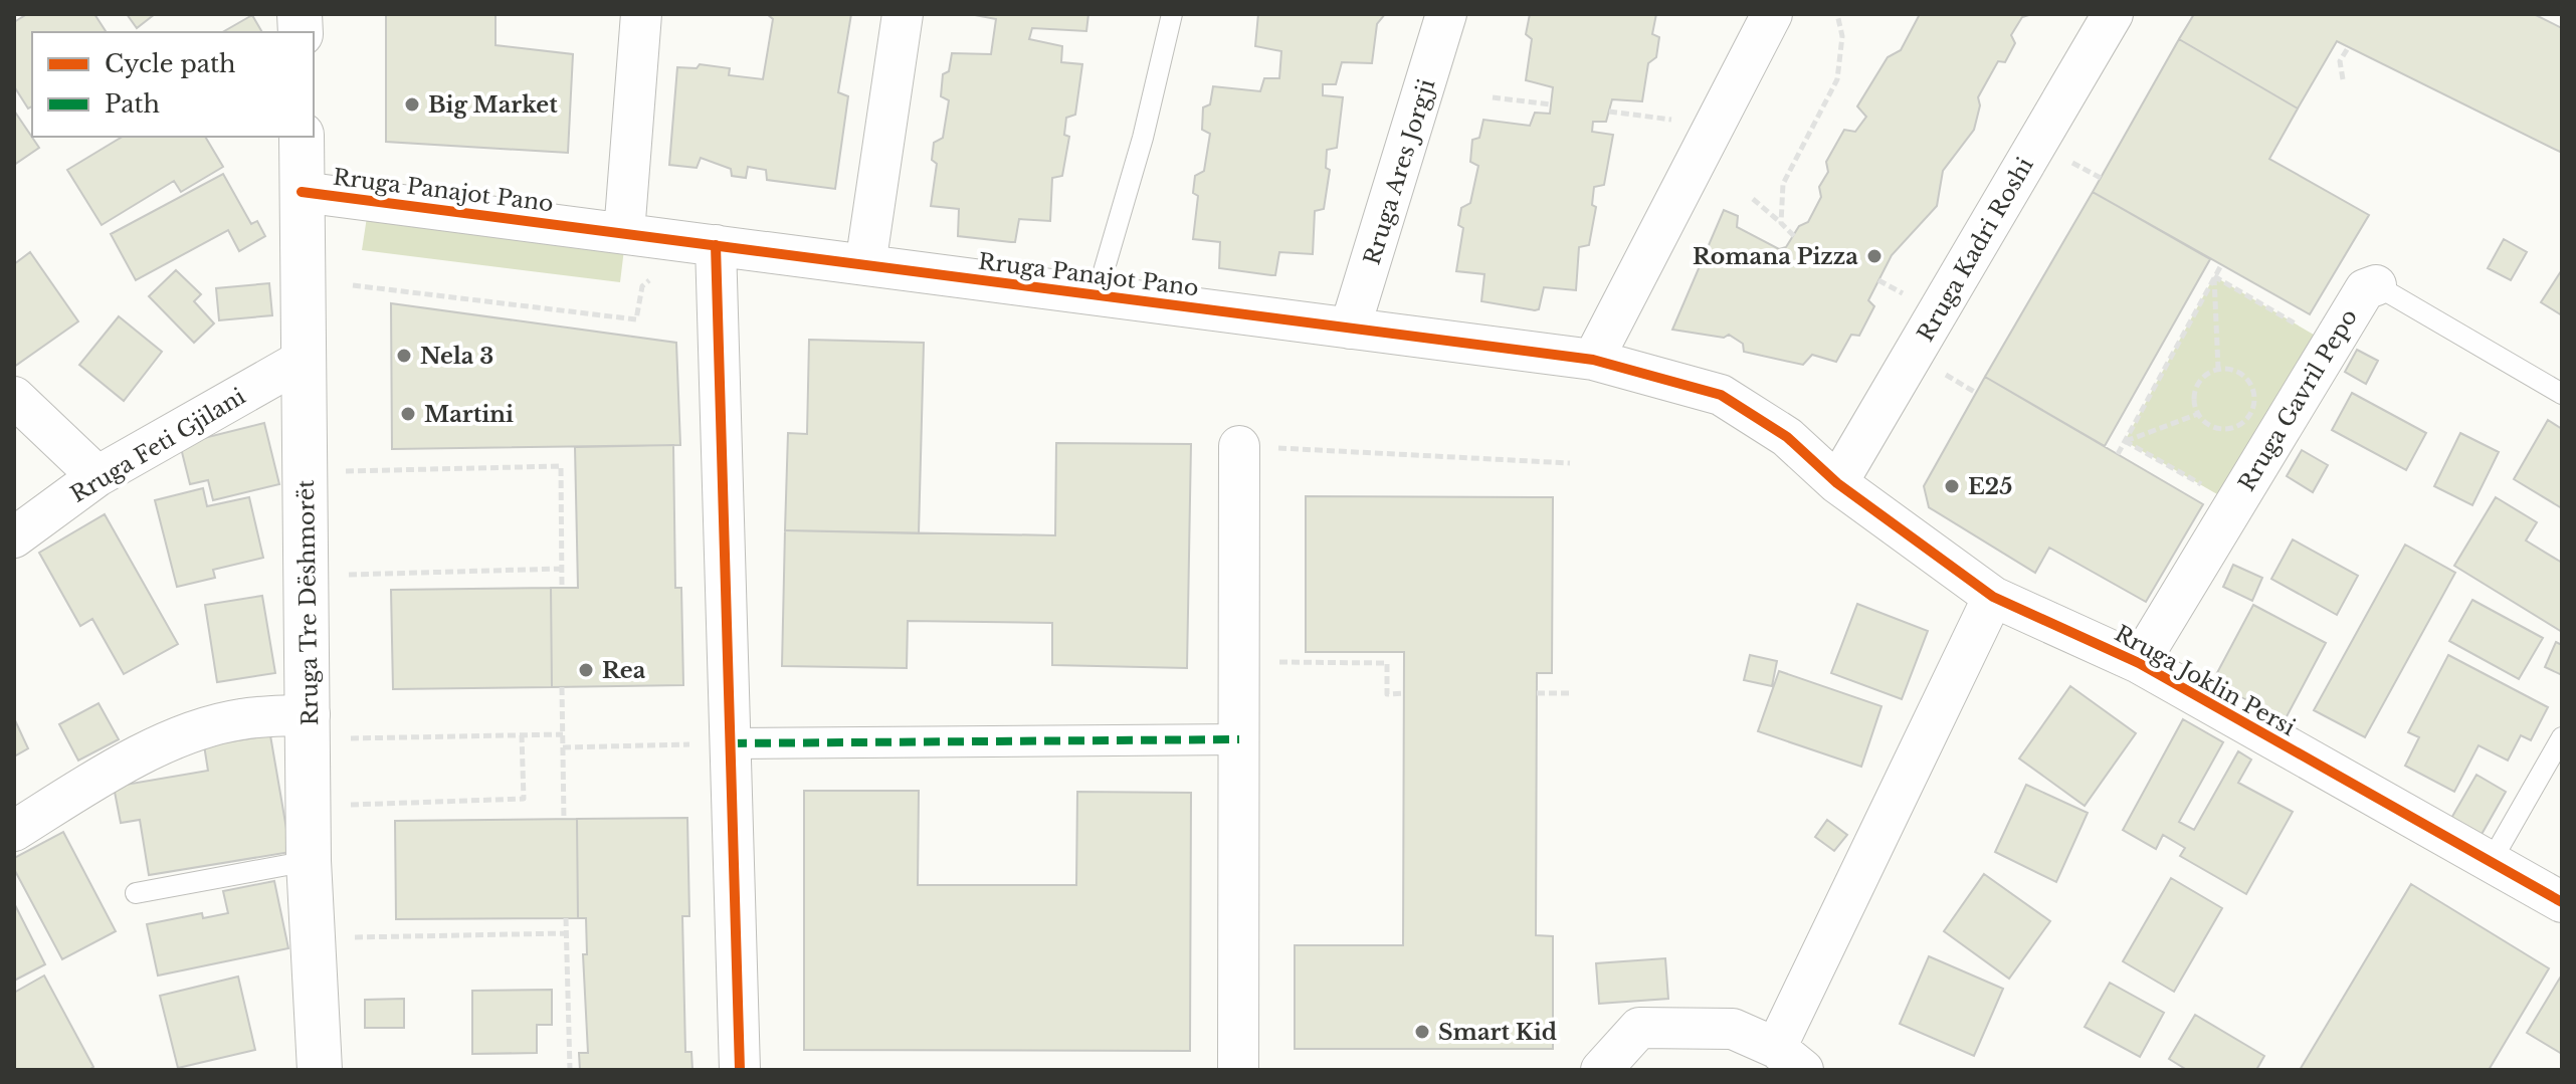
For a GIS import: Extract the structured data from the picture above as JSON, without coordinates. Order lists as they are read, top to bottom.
{
  "streets": {
    "main road": ["Rruga Tre Dëshmorët"],
    "street": [
      "Rruga Ares Jorgji",
      "Rruga Panajot Pano",
      "Rruga Kadri Roshi",
      "Rruga Gavril Pepo",
      "Rruga Feti Gjilani",
      "Rruga Joklin Persi"
    ]
  },
  "crossings": [
    ["Rruga Ares Jorgji", "Rruga Panajot Pano"],
    ["Rruga Panajot Pano", "Rruga Kadri Roshi"],
    ["Rruga Panajot Pano", "Rruga Tre Dëshmorët"],
    ["Rruga Panajot Pano", "Rruga Joklin Persi"],
    ["Rruga Kadri Roshi", "Rruga Joklin Persi"],
    ["Rruga Gavril Pepo", "Rruga Joklin Persi"],
    ["Rruga Feti Gjilani", "Rruga Tre Dëshmorët"]
  ],
  "places": [
    "Big Market",
    "Romana Pizza",
    "Nela 3",
    "Martini",
    "E25",
    "Rea",
    "Smart Kid"
  ],
  "legend": ["Cycle path", "Path"]
}
